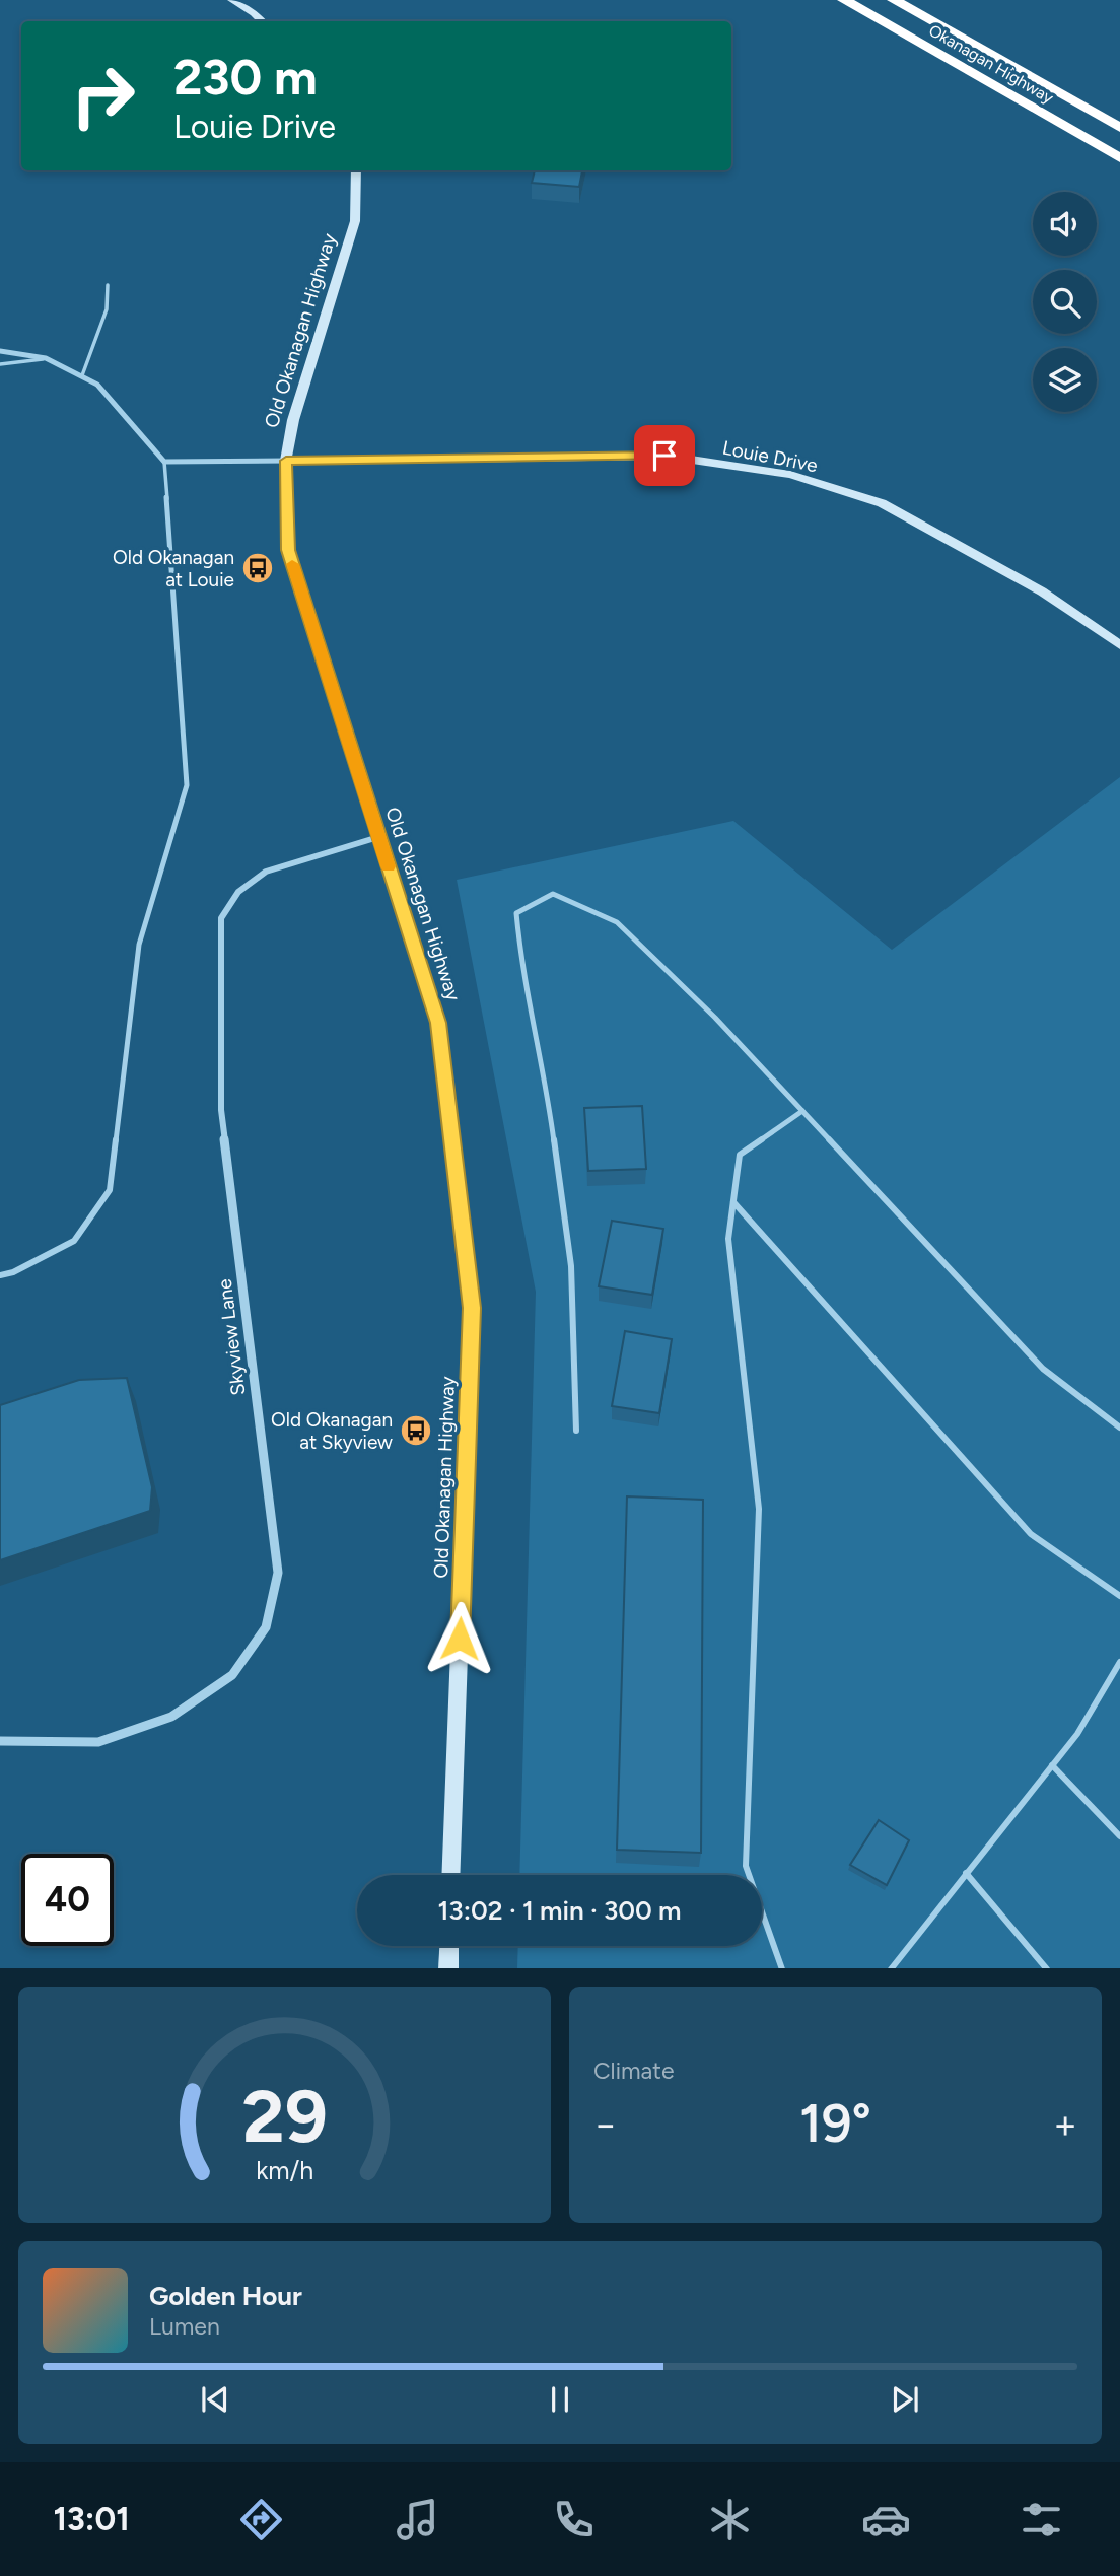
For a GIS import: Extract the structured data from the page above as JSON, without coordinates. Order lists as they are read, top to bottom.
{
  "streets": {
    "highway": ["Okanagan Highway"],
    "street": ["Old Okanagan Highway", "Louie Drive", "Skyview Lane"]
  },
  "crossings": [
    ["Old Okanagan Highway", "Louie Drive"],
    ["Old Okanagan Highway", "Skyview Lane"]
  ],
  "places": {
    "bus stop": ["Old Okanagan at Louie", "Old Okanagan at Skyview"]
  },
  "page": {
    "turn": ["230 m", "Louie Drive"],
    "limit": "40",
    "trip": "13:02 · 1 min · 300 m",
    "tile": "Climate",
    "heat": ["−", "19°", "+"],
    "song": ["Golden Hour", "Lumen"],
    "tabs": "13:01",
    "gauge": ["29", "km/h"]
  }
}
